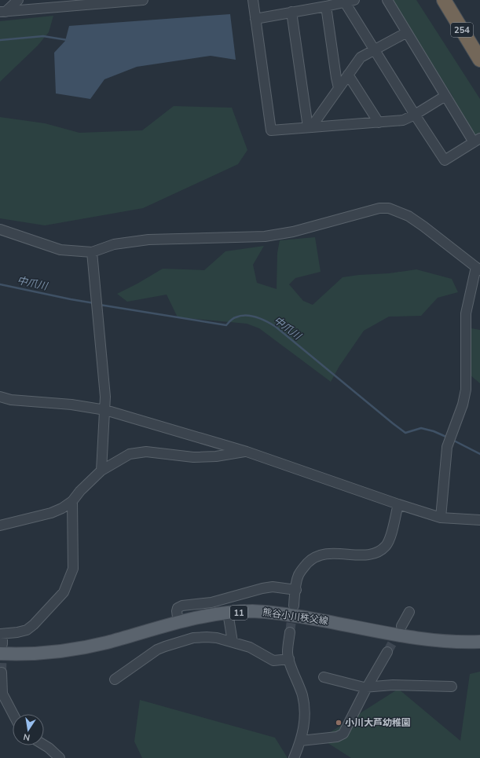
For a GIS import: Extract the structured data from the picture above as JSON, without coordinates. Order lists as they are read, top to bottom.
{
  "streets": {
    "highway": ["254"],
    "main road": ["11", "熊谷小川秩父線"]
  },
  "water": ["中爪川"],
  "places": ["小川大芦幼稚園"],
  "north": "bottom"
}
